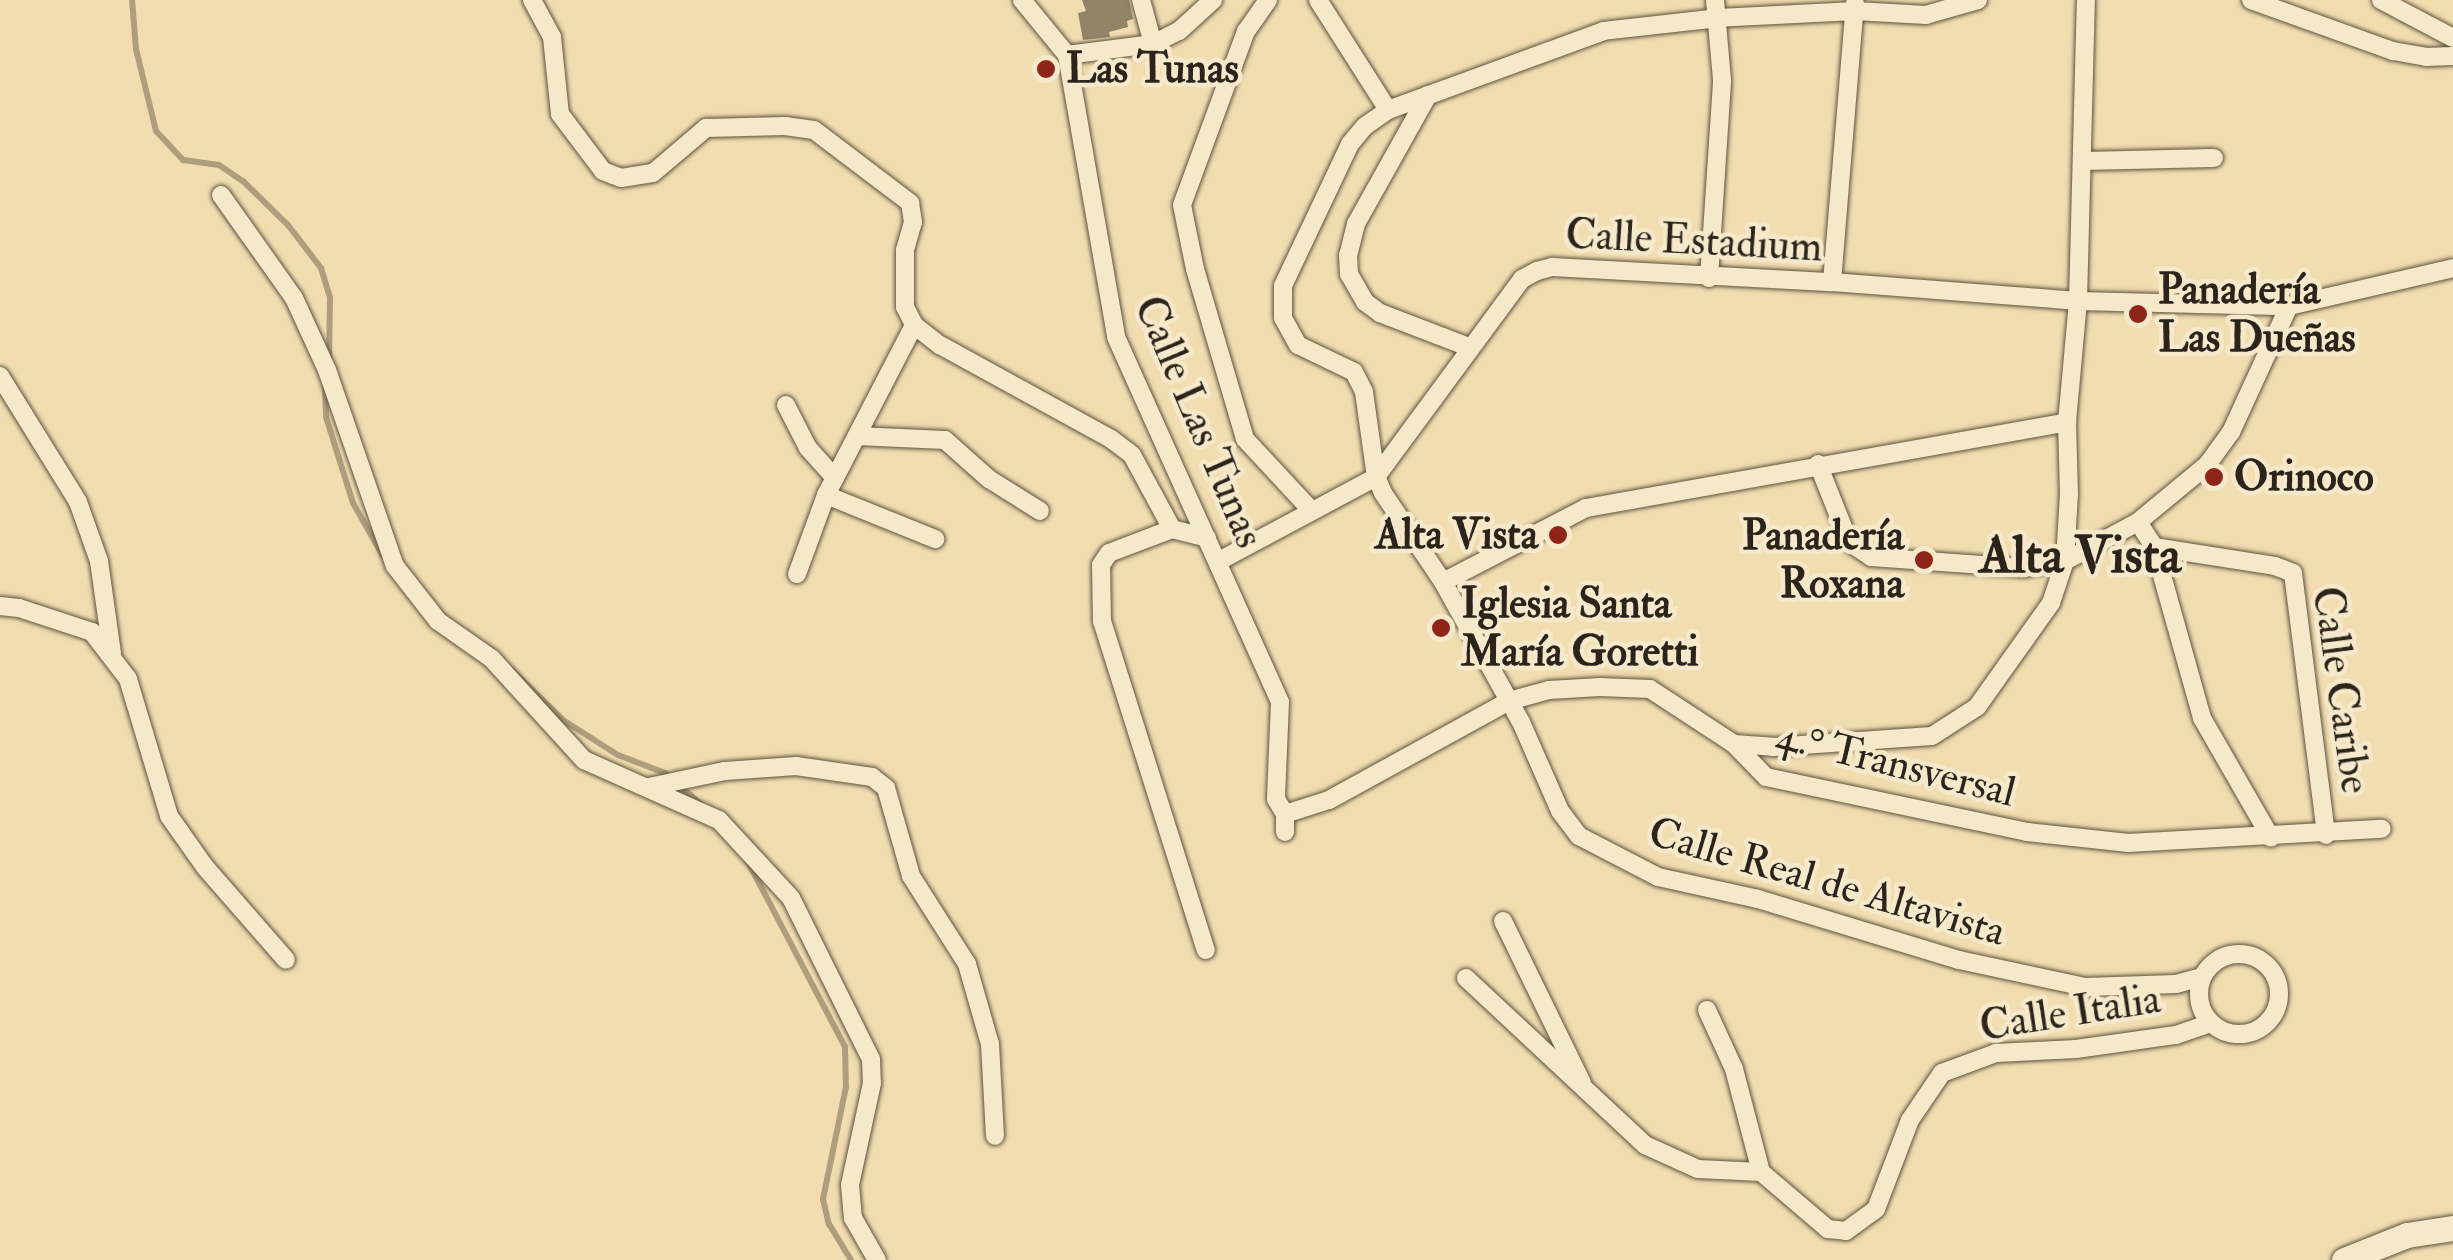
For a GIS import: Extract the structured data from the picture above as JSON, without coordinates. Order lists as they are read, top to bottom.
{
  "streets": {
    "street": [
      "Calle Estadium",
      "Calle Las Tunas",
      "Calle Caribe",
      "4.° Transversal",
      "Calle Real de Altavista",
      "Calle Italia"
    ]
  },
  "crossings": [
    ["Calle Estadium", "Calle Las Tunas"],
    ["Calle Estadium", "Calle Real de Altavista"],
    ["Calle Las Tunas", "4.° Transversal"],
    ["Calle Caribe", "4.° Transversal"],
    ["4.° Transversal", "Calle Real de Altavista"],
    ["Calle Real de Altavista", "Calle Italia"]
  ],
  "districts": ["Alta Vista"],
  "places": [
    "Las Tunas",
    "Panadería Las Dueñas",
    "Orinoco",
    "Alta Vista",
    "Panadería Roxana",
    "Iglesia Santa María Goretti"
  ]
}
